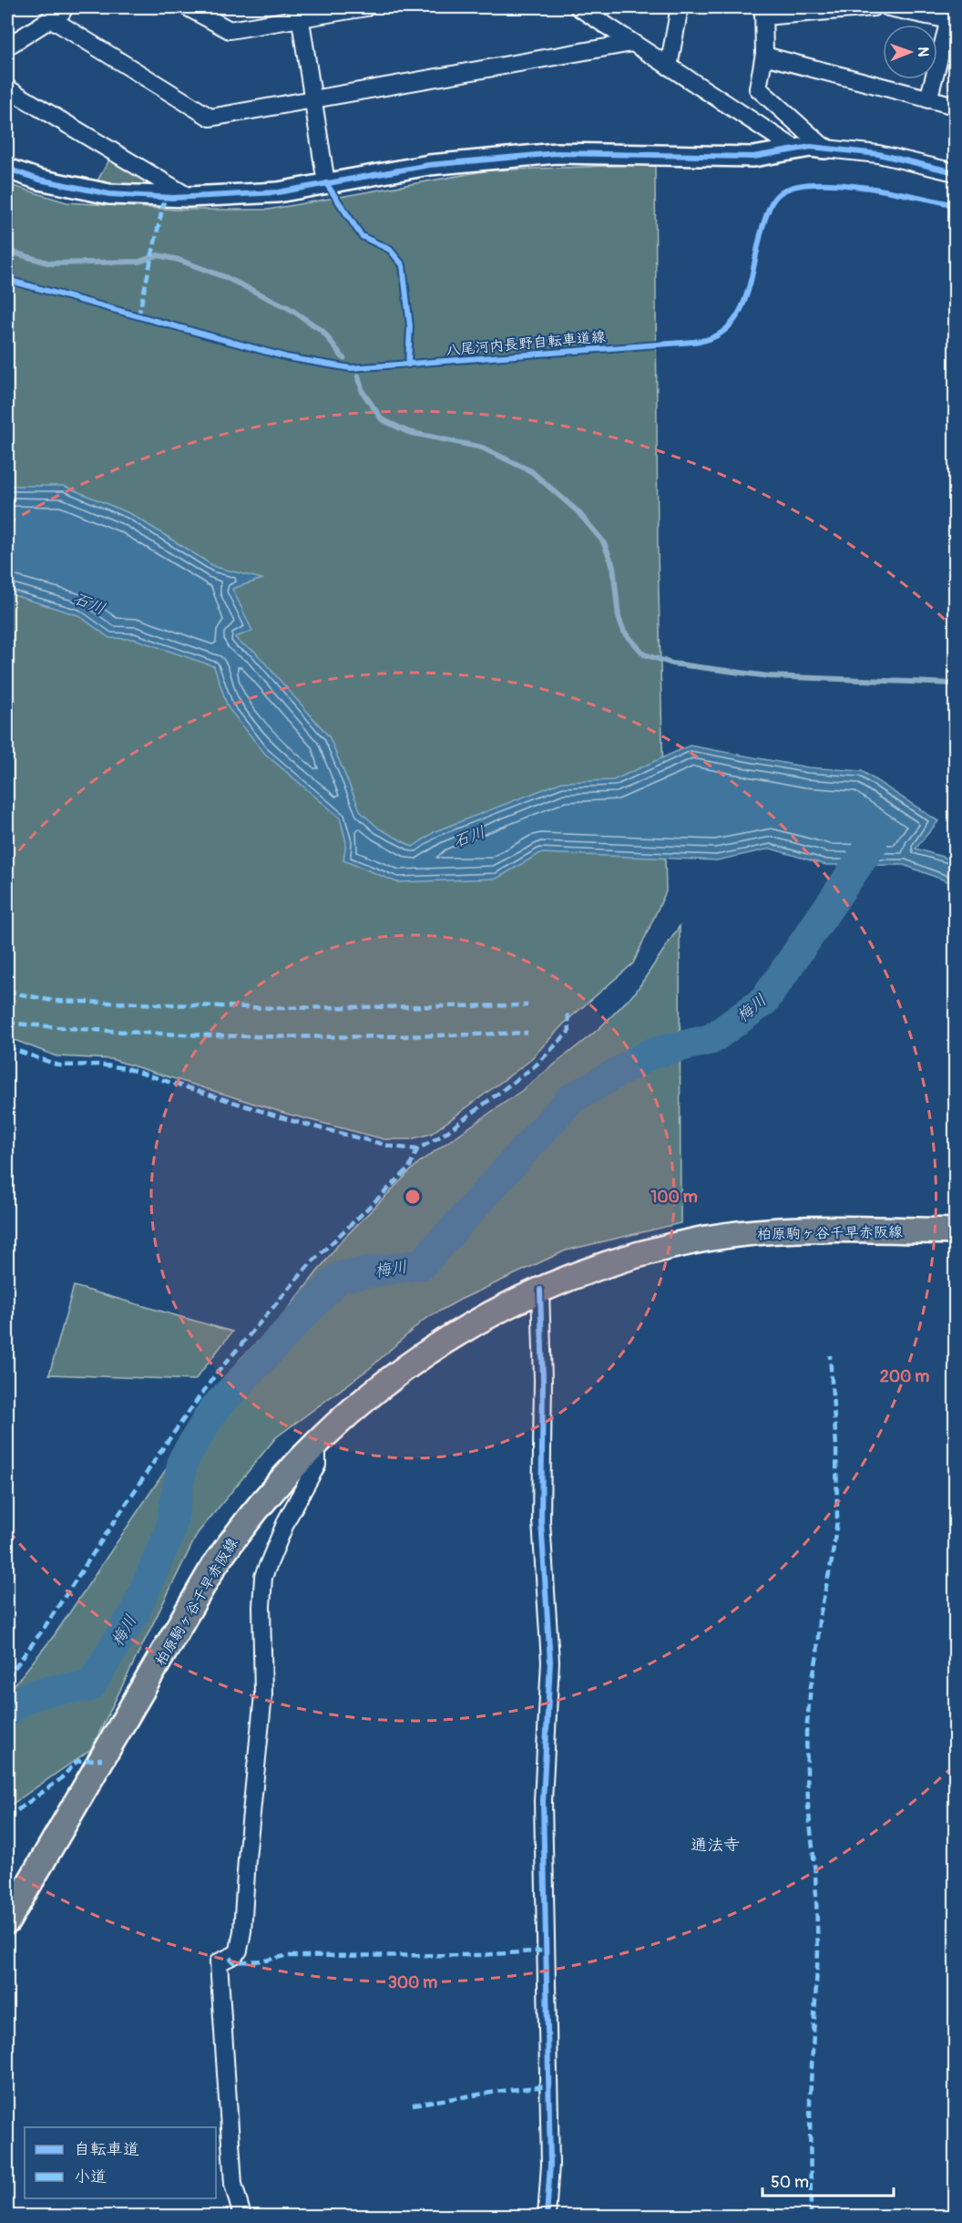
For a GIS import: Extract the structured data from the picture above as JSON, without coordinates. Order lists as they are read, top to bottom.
{
  "streets": {
    "main road": ["柏原駒ヶ谷千早赤阪線"],
    "cycle path": ["八尾河内長野自転車道線"]
  },
  "districts": ["通法寺"],
  "water": ["石川", "梅川"],
  "legend": ["自転車道", "小道"],
  "scale_bar": "50 m",
  "north": "right",
  "rings": ["100 m", "200 m", "300 m"]
}
